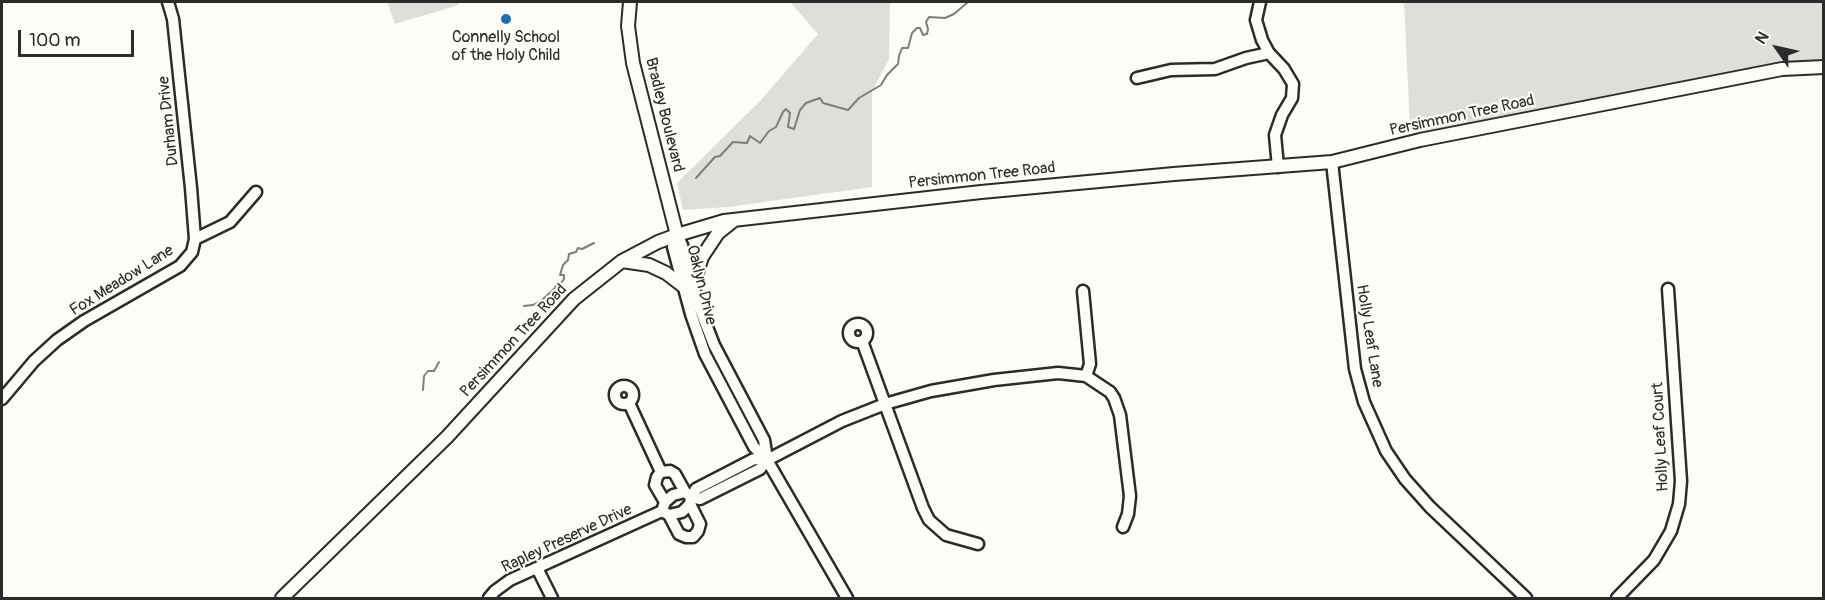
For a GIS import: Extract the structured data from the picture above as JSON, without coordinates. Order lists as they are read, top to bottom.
{
  "streets": {
    "main road": ["Bradley Boulevard", "Persimmon Tree Road"],
    "street": [
      "Durham Drive",
      "Fox Meadow Lane",
      "Oaklyn Drive",
      "Holly Leaf Lane",
      "Holly Leaf Court",
      "Rapley Preserve Drive"
    ]
  },
  "crossings": [
    ["Bradley Boulevard", "Persimmon Tree Road"],
    ["Bradley Boulevard", "Oaklyn Drive"],
    ["Persimmon Tree Road", "Oaklyn Drive"],
    ["Persimmon Tree Road", "Holly Leaf Lane"],
    ["Durham Drive", "Fox Meadow Lane"],
    ["Oaklyn Drive", "Rapley Preserve Drive"]
  ],
  "places": ["Connelly School of the Holy Child"],
  "scale_bar": "100 m",
  "north": "top left"
}
